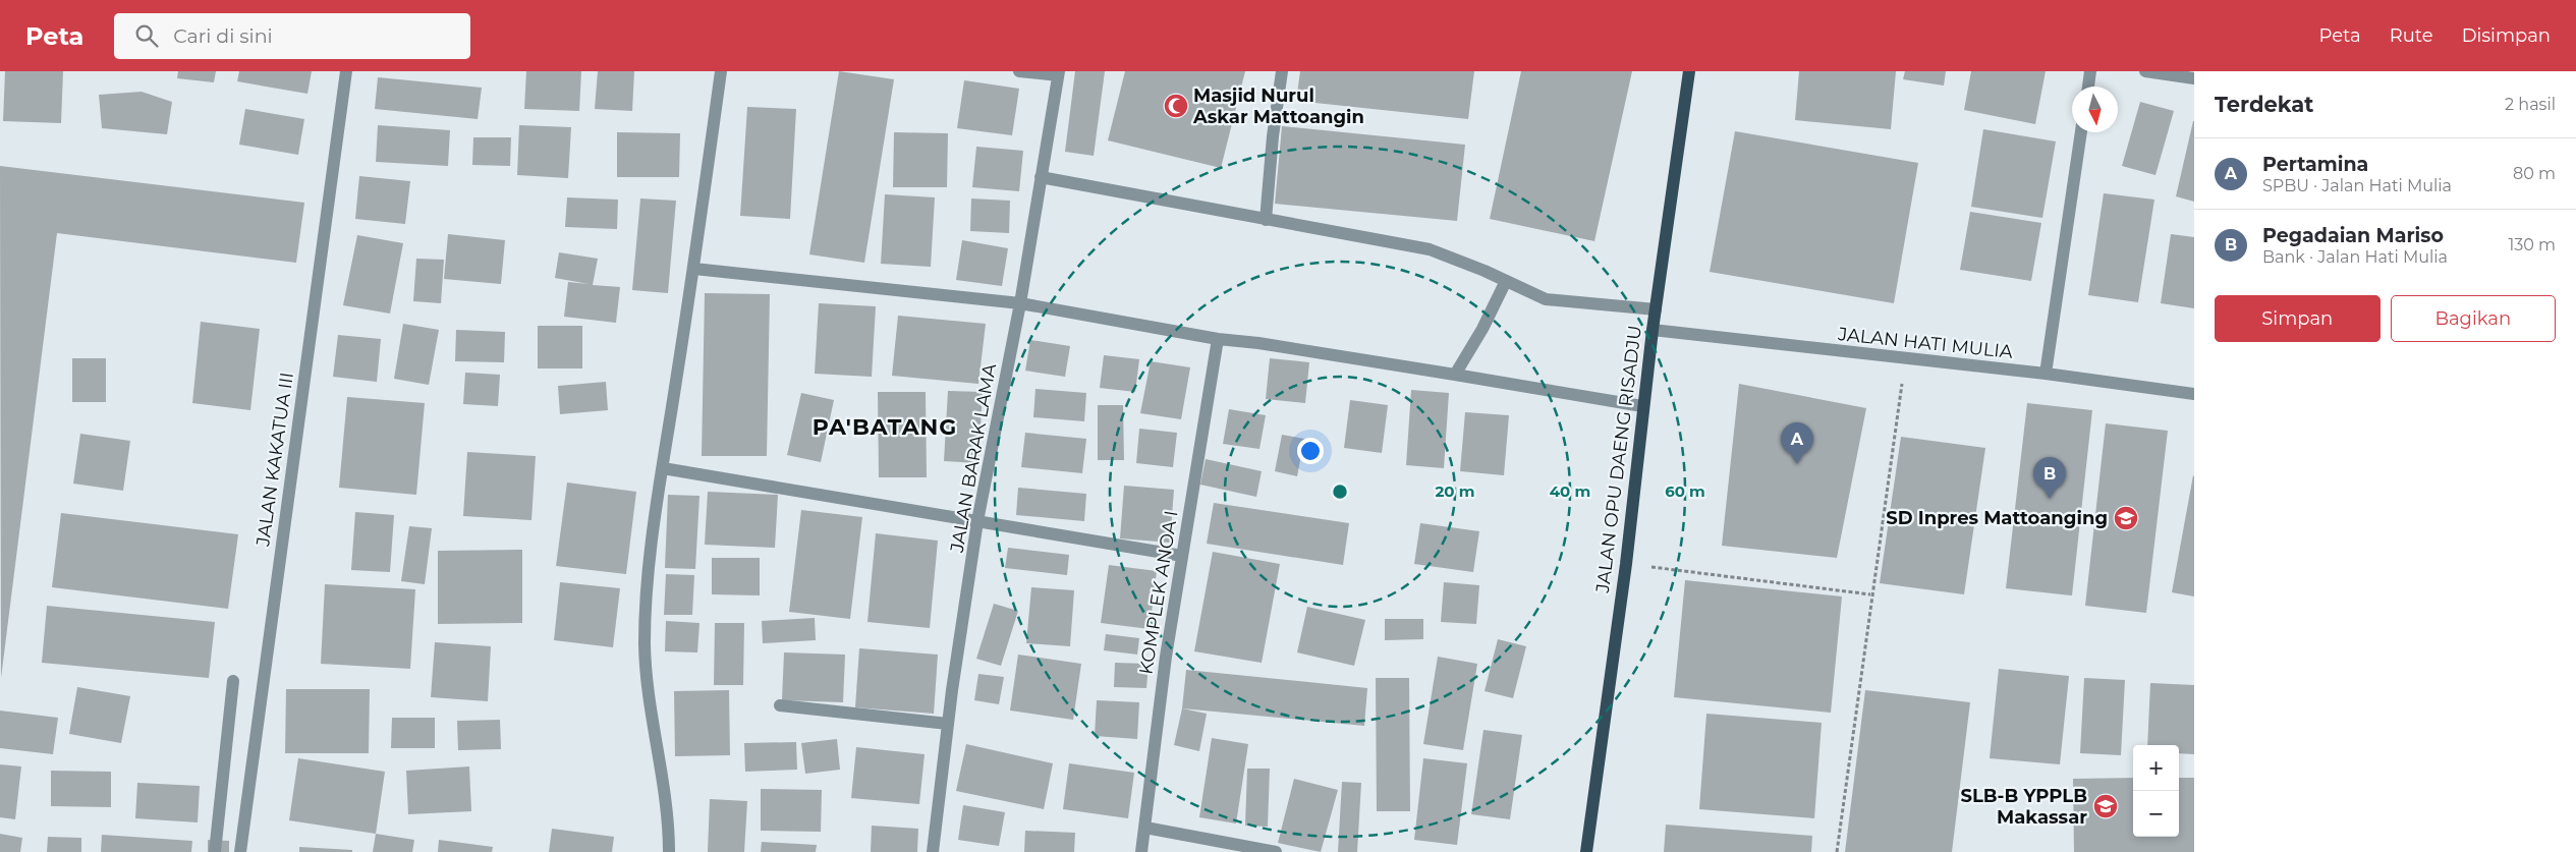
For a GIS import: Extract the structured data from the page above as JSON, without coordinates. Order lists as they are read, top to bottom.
{
  "streets": {
    "main road": ["JALAN OPU DAENG RISADJU"],
    "street": [
      "JALAN HATI MULIA",
      "JALAN BARAK LAMA",
      "JALAN KAKATUA III",
      "KOMPLEK ANOA I"
    ]
  },
  "crossings": [
    ["JALAN HATI MULIA", "JALAN OPU DAENG RISADJU"]
  ],
  "districts": ["PA'BATANG"],
  "places": {
    "mosque": ["Masjid Nurul Askar Mattoangin"],
    "school or university": ["SD Inpres Mattoanging", "SLB-B YPPLB Makassar"]
  },
  "north": "bottom",
  "page": {
    "header": "Peta",
    "search": "Cari di sini",
    "nav": ["Peta", "Rute", "Disimpan"],
    "heading": ["Terdekat", "2 hasil"],
    "list": [
      {
        "mark": "A",
        "name": "Pertamina",
        "note": "SPBU · Jalan Hati Mulia",
        "value": "80 m"
      },
      {
        "mark": "B",
        "name": "Pegadaian Mariso",
        "note": "Bank · Jalan Hati Mulia",
        "value": "130 m"
      }
    ],
    "buttons": ["Simpan", "Bagikan"],
    "pins": ["A", "B"],
    "map_buttons": ["+", "−"]
  },
  "rings": ["20 m", "40 m", "60 m"]
}
